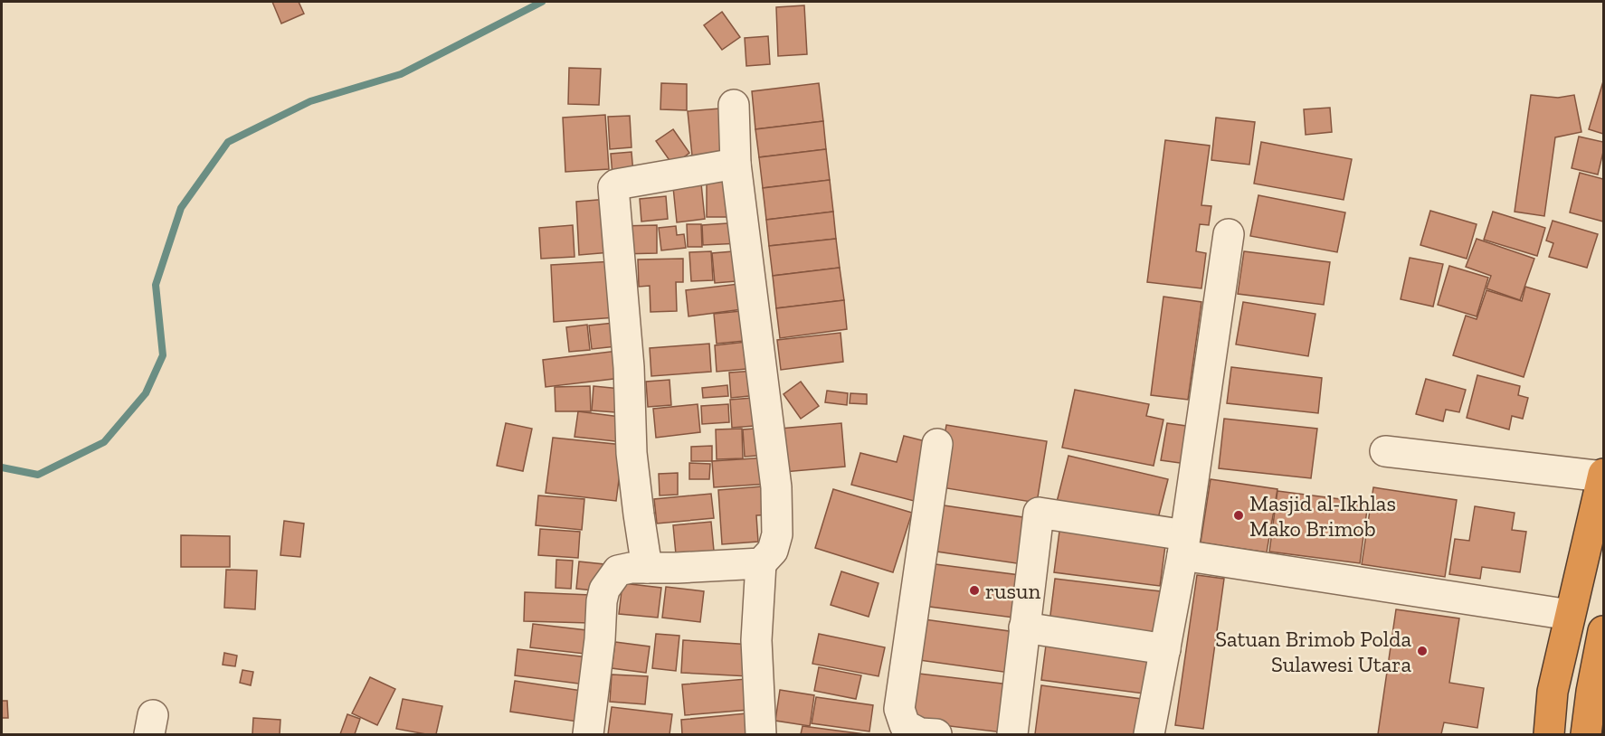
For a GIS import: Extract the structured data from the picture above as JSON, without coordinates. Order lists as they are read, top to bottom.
{
  "places": ["Masjid al-Ikhlas Mako Brimob", "rusun", "Satuan Brimob Polda Sulawesi Utara"]
}
